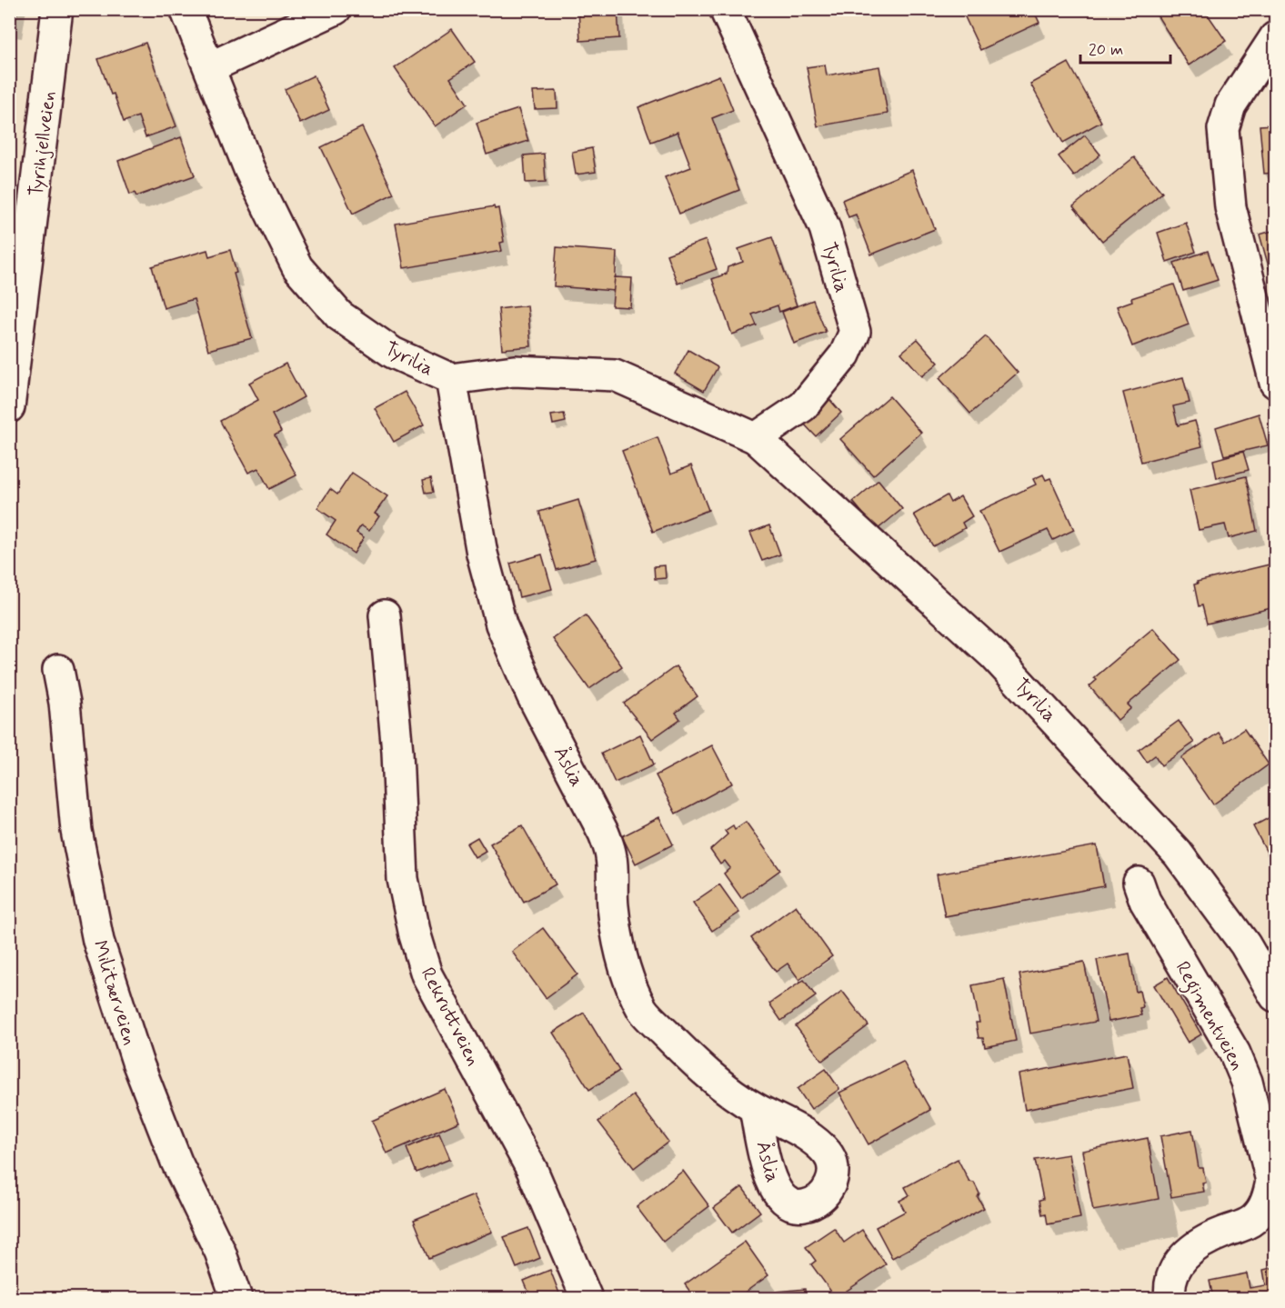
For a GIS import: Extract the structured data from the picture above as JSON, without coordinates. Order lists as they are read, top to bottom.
{
  "streets": {
    "street": [
      "Tyrihjellveien",
      "Tyrilia",
      "Åslia",
      "Militærveien",
      "Regimentveien",
      "Rekruttveien"
    ]
  },
  "crossings": [
    ["Tyrilia", "Åslia"]
  ],
  "scale_bar": "20 m"
}
